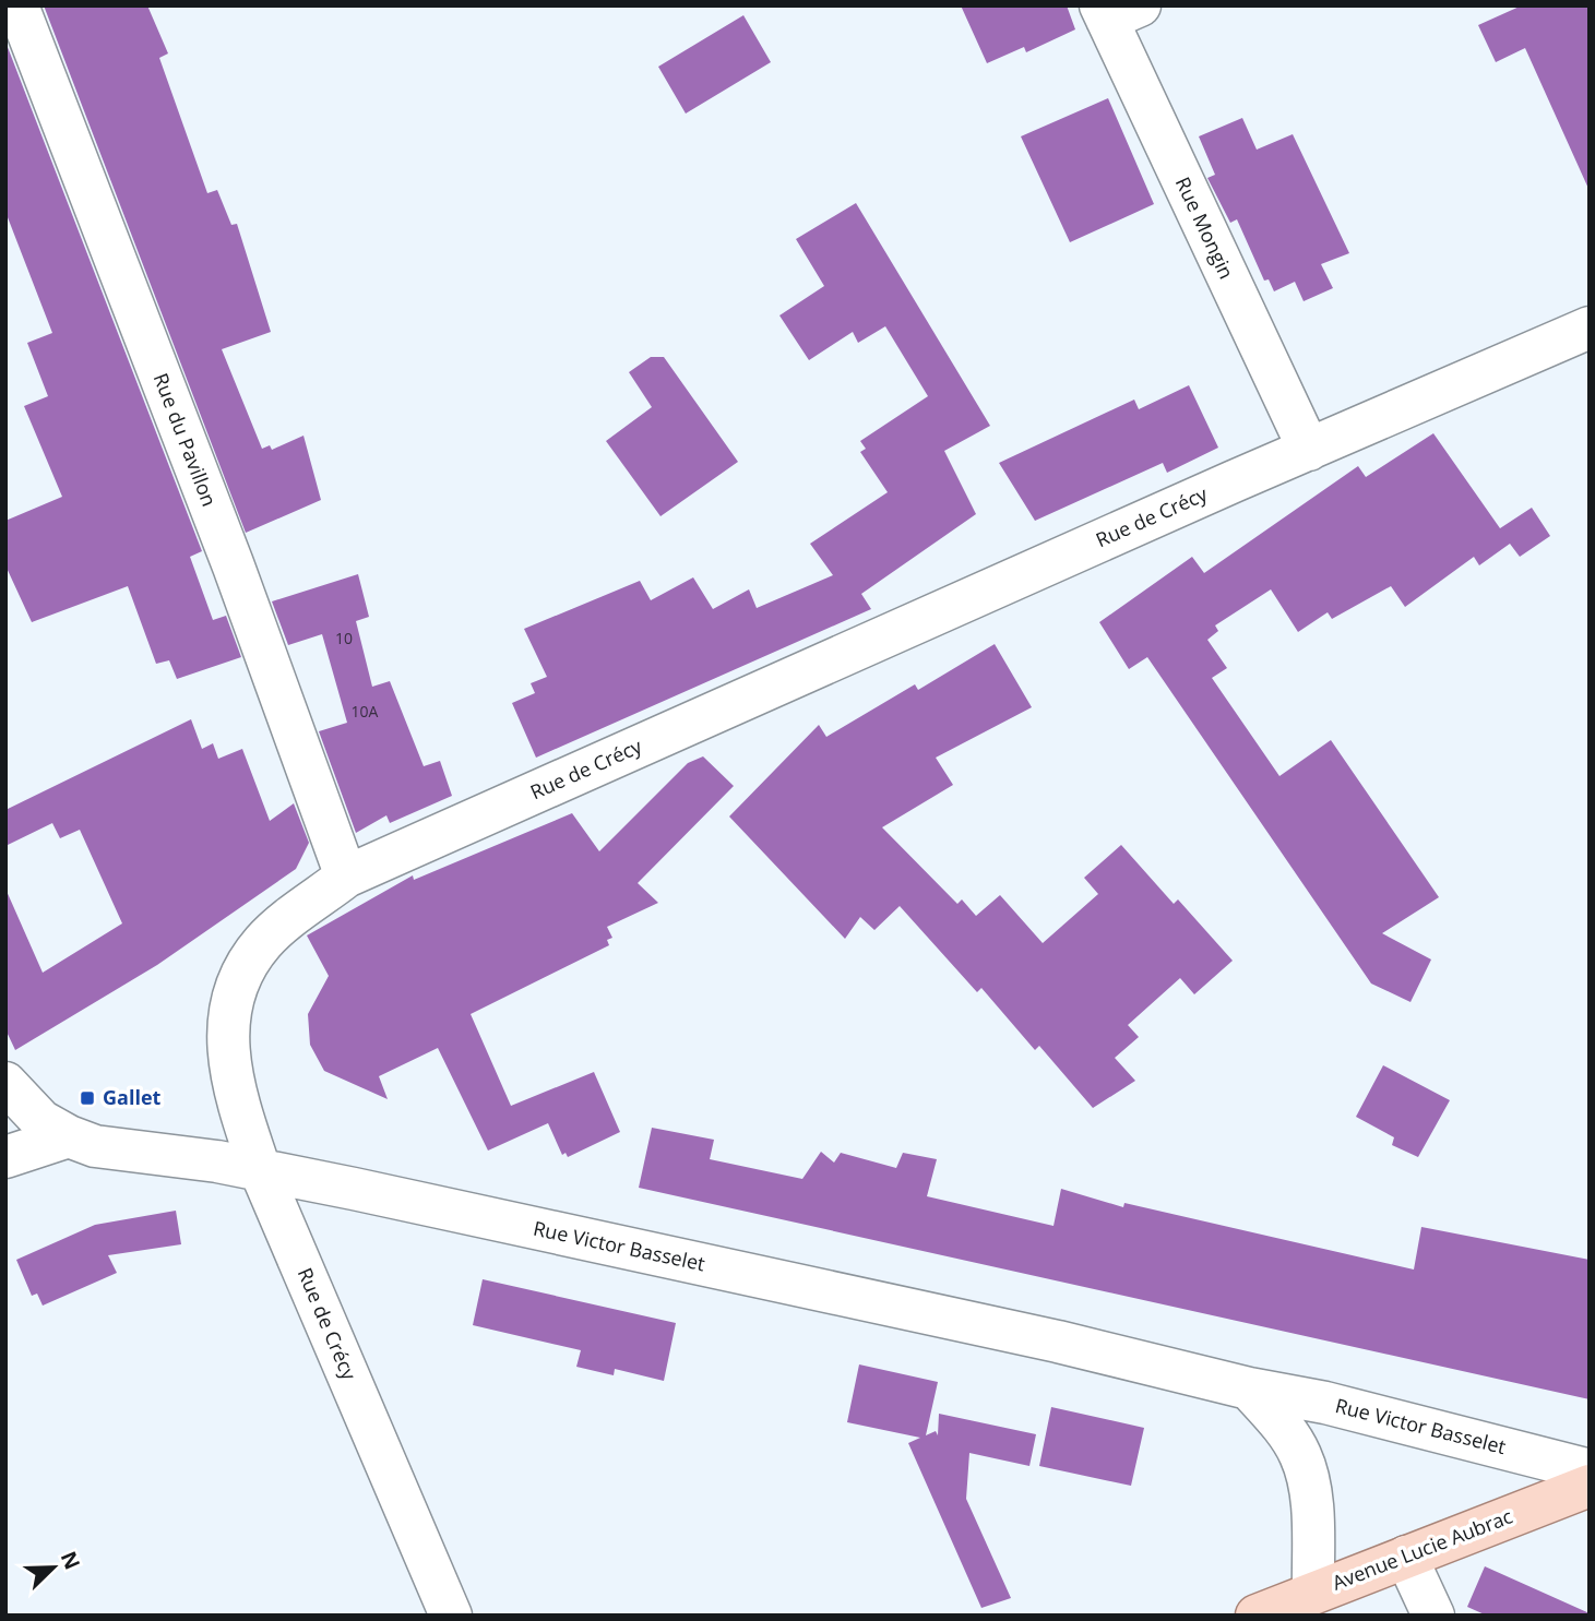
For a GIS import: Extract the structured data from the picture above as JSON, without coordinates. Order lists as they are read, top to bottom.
{
  "streets": {
    "main road": ["Avenue Lucie Aubrac"],
    "street": [
      "Rue Mongin",
      "Rue du Pavillon",
      "Rue de Crécy",
      "Rue Victor Basselet"
    ]
  },
  "crossings": [
    ["Rue Mongin", "Rue de Crécy"],
    ["Rue du Pavillon", "Rue de Crécy"],
    ["Rue de Crécy", "Rue Victor Basselet"]
  ],
  "places": {
    "transit": ["Gallet"]
  },
  "house_numbers": ["10", "10A"],
  "north": "top right"
}
